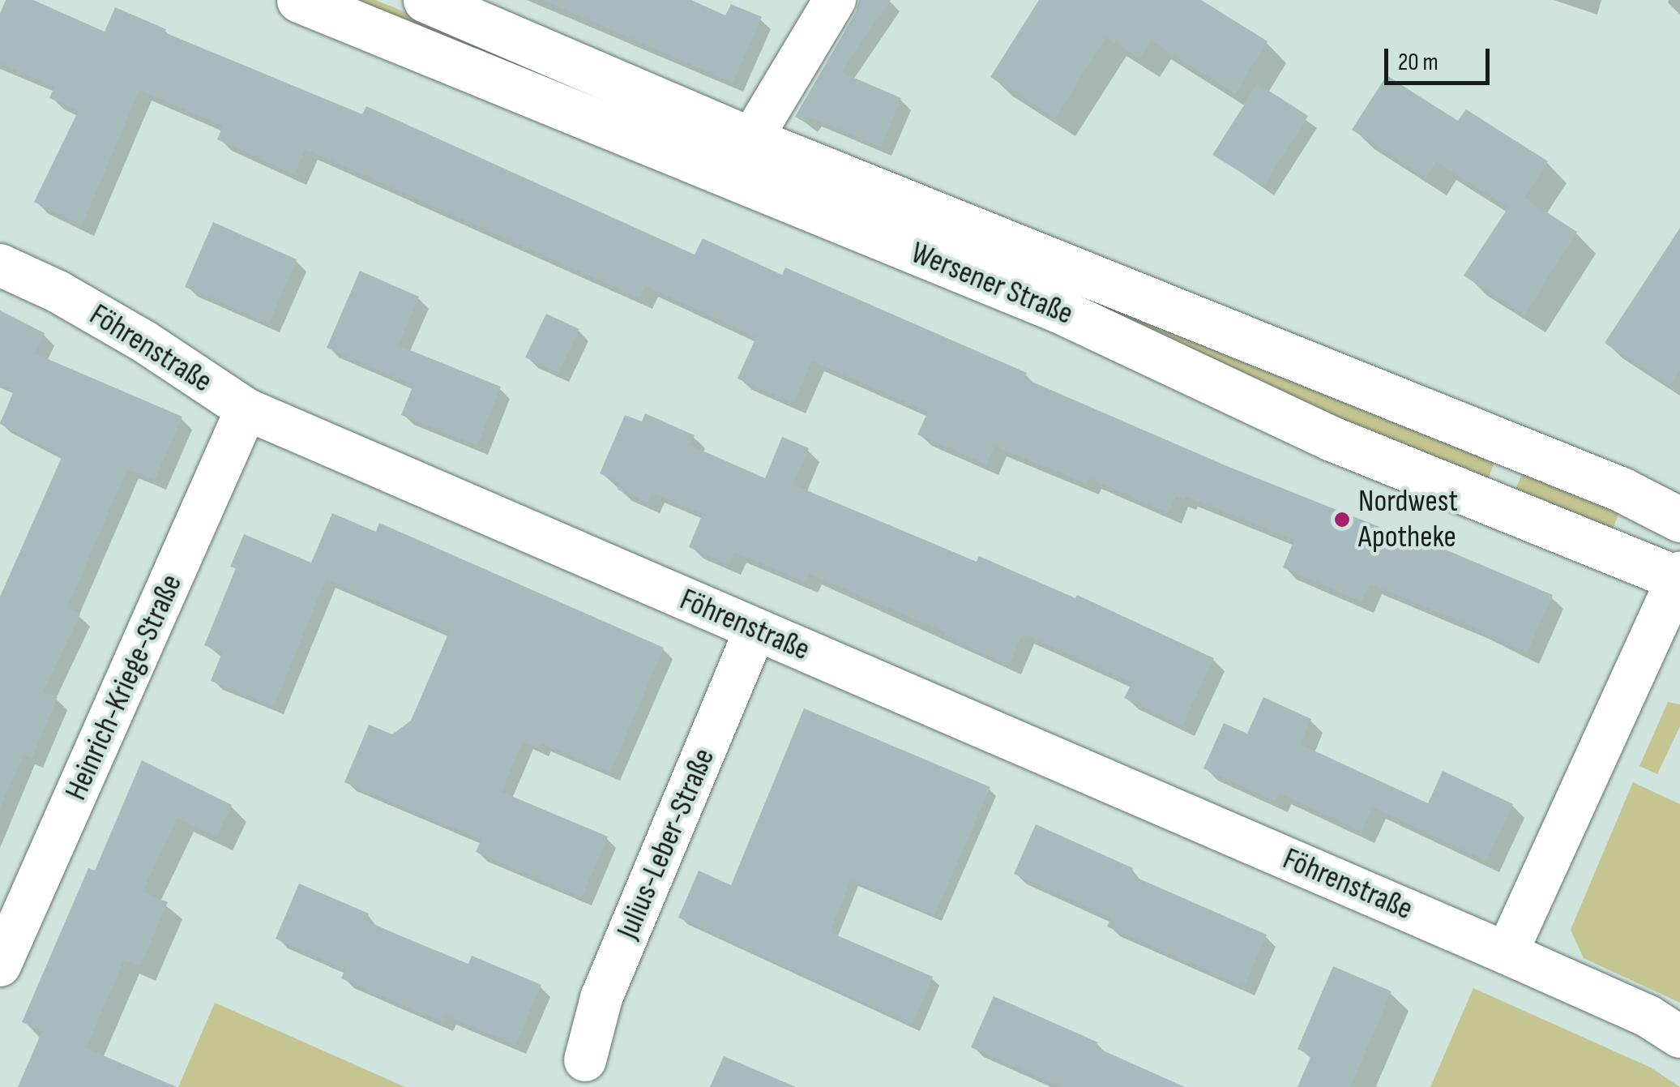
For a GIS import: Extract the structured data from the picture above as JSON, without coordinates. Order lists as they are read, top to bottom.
{
  "streets": {
    "main road": ["Wersener Straße"],
    "street": ["Föhrenstraße", "Heinrich-Kriege-Straße", "Julius-Leber-Straße"]
  },
  "crossings": [
    ["Föhrenstraße", "Heinrich-Kriege-Straße"],
    ["Föhrenstraße", "Julius-Leber-Straße"]
  ],
  "places": ["Nordwest Apotheke"],
  "scale_bar": "20 m"
}
